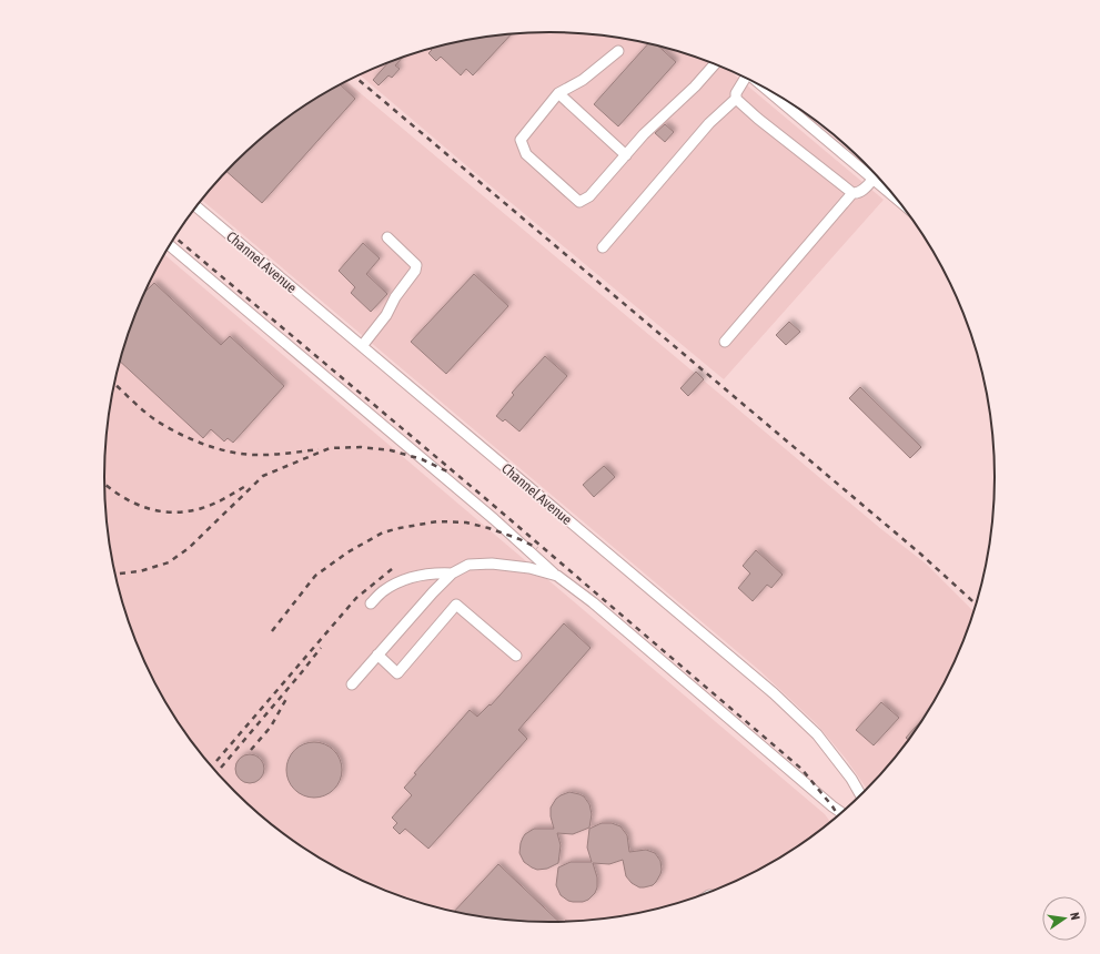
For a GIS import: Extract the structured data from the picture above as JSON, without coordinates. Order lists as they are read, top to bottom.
{
  "streets": {
    "street": ["Channel Avenue"]
  },
  "north": "right"
}
